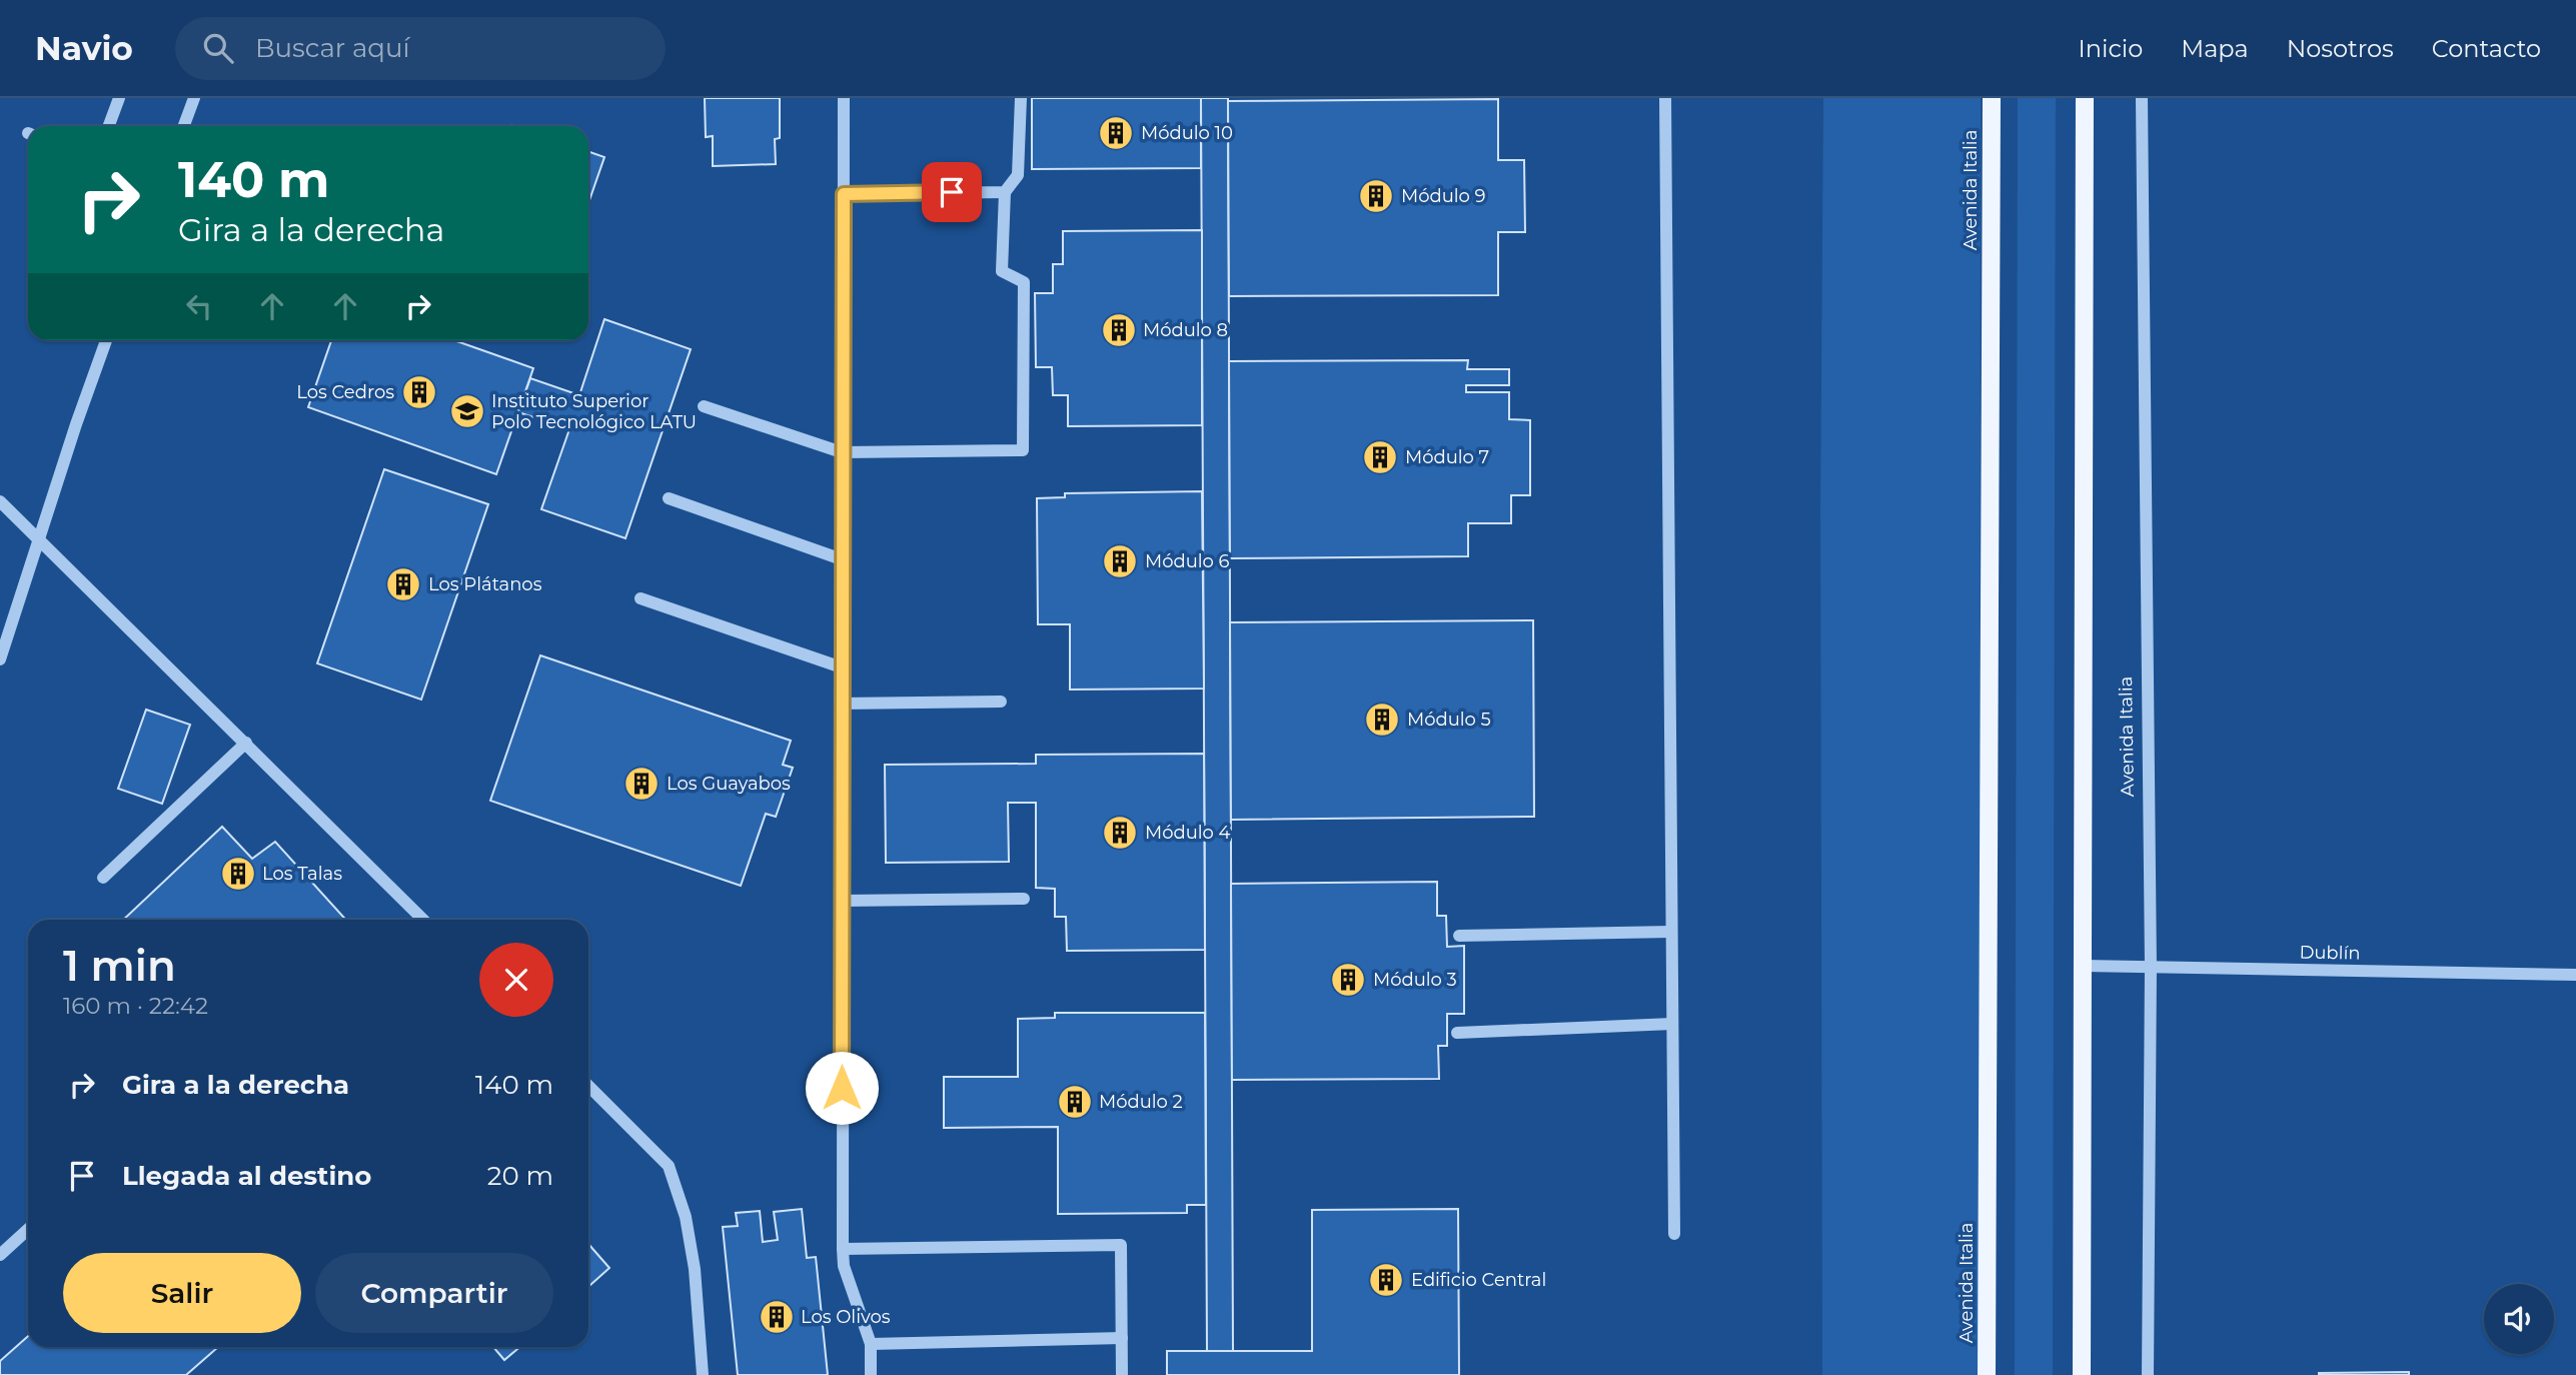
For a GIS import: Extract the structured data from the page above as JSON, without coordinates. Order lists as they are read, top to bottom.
{
  "streets": {
    "main road": ["Avenida Italia"],
    "street": ["Dublín"]
  },
  "crossings": [
    ["Avenida Italia", "Dublín"]
  ],
  "places": {
    "building": [
      "Módulo 10",
      "Módulo 9",
      "Módulo 8",
      "Los Cedros",
      "Módulo 7",
      "Módulo 6",
      "Los Plátanos",
      "Módulo 5",
      "Los Guayabos",
      "Módulo 4",
      "Los Talas",
      "Módulo 3",
      "Módulo 2",
      "Edificio Central",
      "Los Olivos"
    ],
    "school or university": ["Instituto Superior Polo Tecnológico LATU"]
  },
  "page": {
    "header": "Navio",
    "search": "Buscar aquí",
    "nav": [
      "Inicio",
      "Mapa",
      "Nosotros",
      "Contacto"
    ],
    "turn": ["140 m", "Gira a la derecha"],
    "heading": ["1 min", "160 m · 22:42"],
    "list": [
      {
        "name": "Gira a la derecha",
        "value": "140 m"
      },
      {
        "name": "Llegada al destino",
        "value": "20 m"
      }
    ],
    "buttons": ["Salir", "Compartir"]
  }
}
